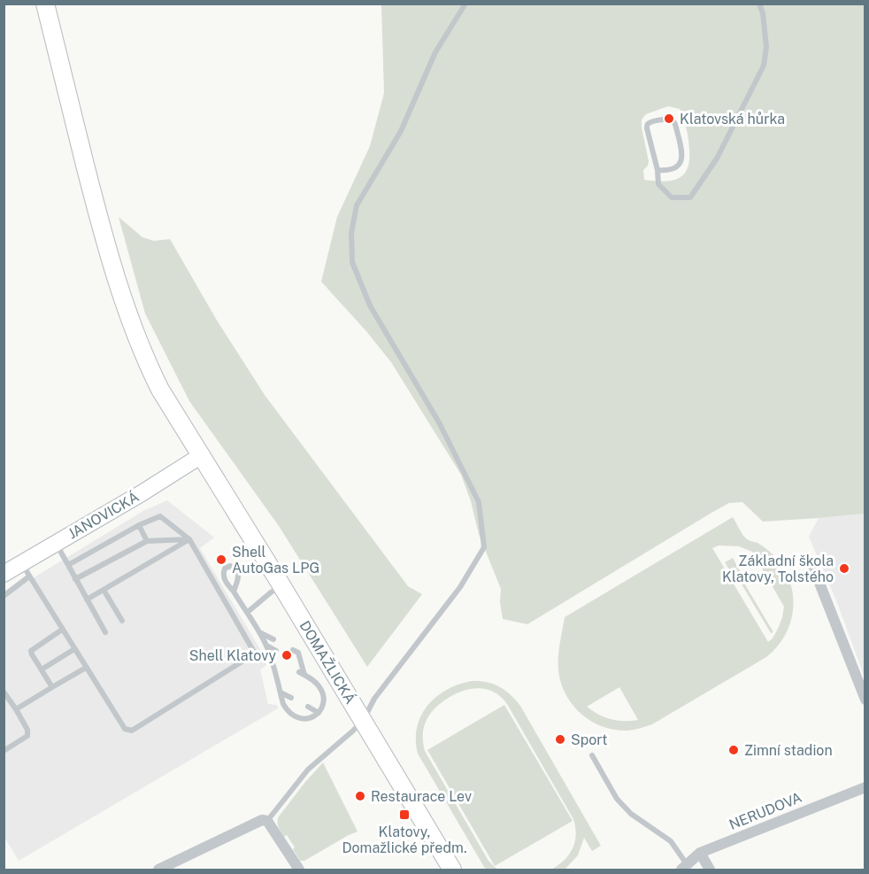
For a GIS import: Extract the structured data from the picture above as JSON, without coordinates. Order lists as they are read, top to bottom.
{
  "streets": {
    "main road": ["JANOVICKÁ", "DOMAŽLICKÁ"],
    "street": ["NERUDOVA"]
  },
  "crossings": [
    ["JANOVICKÁ", "DOMAŽLICKÁ"]
  ],
  "places": {
    "other": [
      "Klatovská hůrka",
      "Shell AutoGas LPG",
      "Základní škola Klatovy, Tolstého",
      "Shell Klatovy",
      "Sport",
      "Zimní stadion",
      "Restaurace Lev"
    ],
    "transit": ["Klatovy, Domažlické předm."]
  }
}
